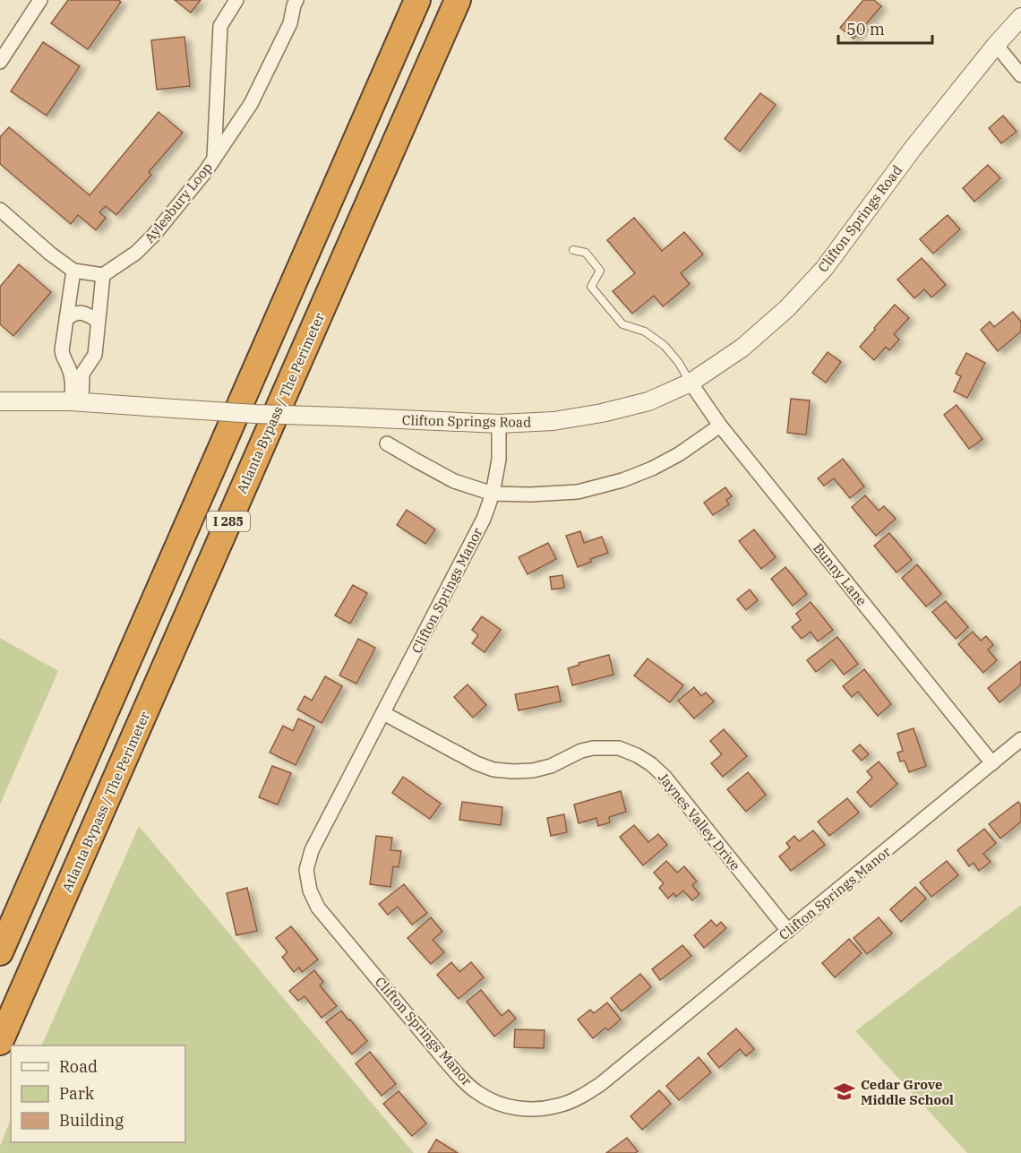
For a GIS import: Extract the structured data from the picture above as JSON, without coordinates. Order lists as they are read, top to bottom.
{
  "streets": {
    "highway": ["Atlanta Bypass / The Perimeter", "I 285"],
    "street": [
      "Aylesbury Loop",
      "Clifton Springs Road",
      "Bunny Lane",
      "Clifton Springs Manor",
      "Jaynes Valley Drive"
    ]
  },
  "crossings": [
    ["Clifton Springs Road", "Bunny Lane"],
    ["Clifton Springs Road", "Clifton Springs Manor"],
    ["Bunny Lane", "Clifton Springs Manor"],
    ["Clifton Springs Manor", "Jaynes Valley Drive"]
  ],
  "places": {
    "school or university": ["Cedar Grove Middle School"]
  },
  "legend": ["Road", "Park", "Building"],
  "scale_bar": "50 m"
}
